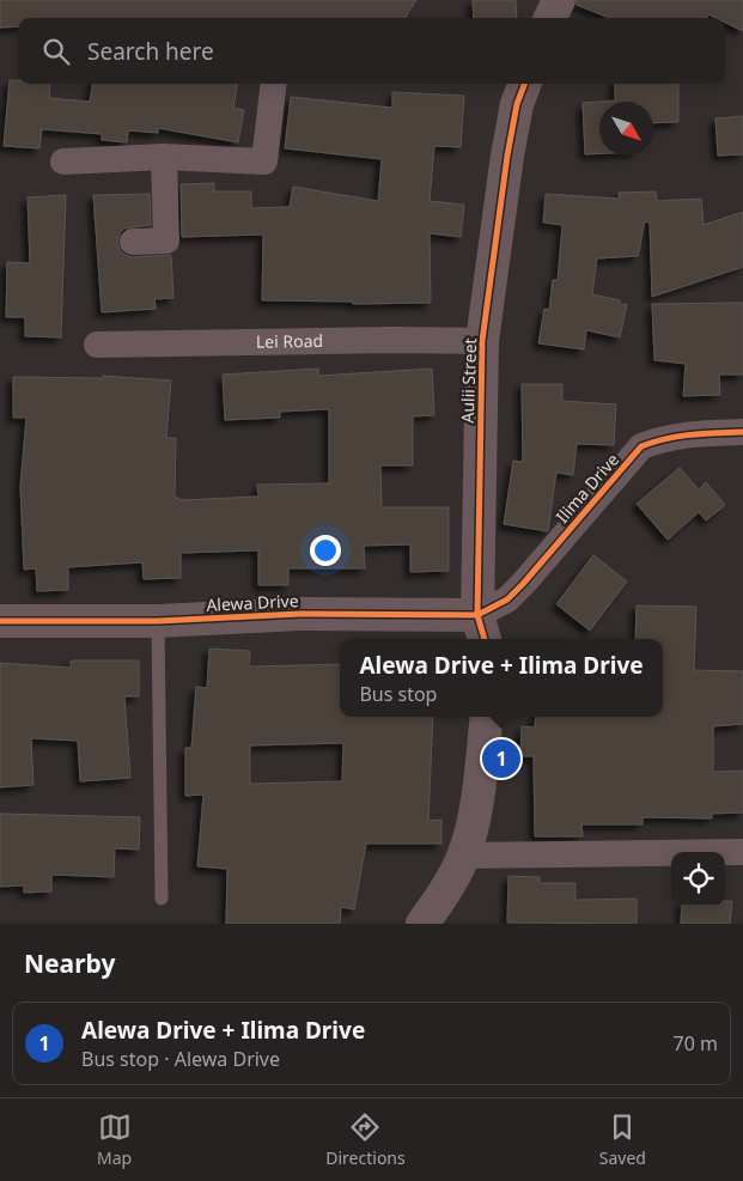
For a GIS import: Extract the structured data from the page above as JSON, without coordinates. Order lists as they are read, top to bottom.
{
  "streets": {
    "street": [
      "Lei Road",
      "Aulii Street",
      "Ilima Drive",
      "Alewa Drive"
    ]
  },
  "crossings": [
    ["Lei Road", "Aulii Street"],
    ["Aulii Street", "Ilima Drive"],
    ["Aulii Street", "Alewa Drive"],
    ["Ilima Drive", "Alewa Drive"]
  ],
  "north": "bottom right",
  "page": {
    "search": "Search here",
    "popup": ["Alewa Drive + Ilima Drive", "Bus stop"],
    "pins": "1",
    "heading": "Nearby",
    "list": [
      {
        "mark": "1",
        "name": "Alewa Drive + Ilima Drive",
        "note": "Bus stop · Alewa Drive",
        "value": "70 m"
      }
    ],
    "nav": ["Map", "Directions", "Saved"]
  }
}
